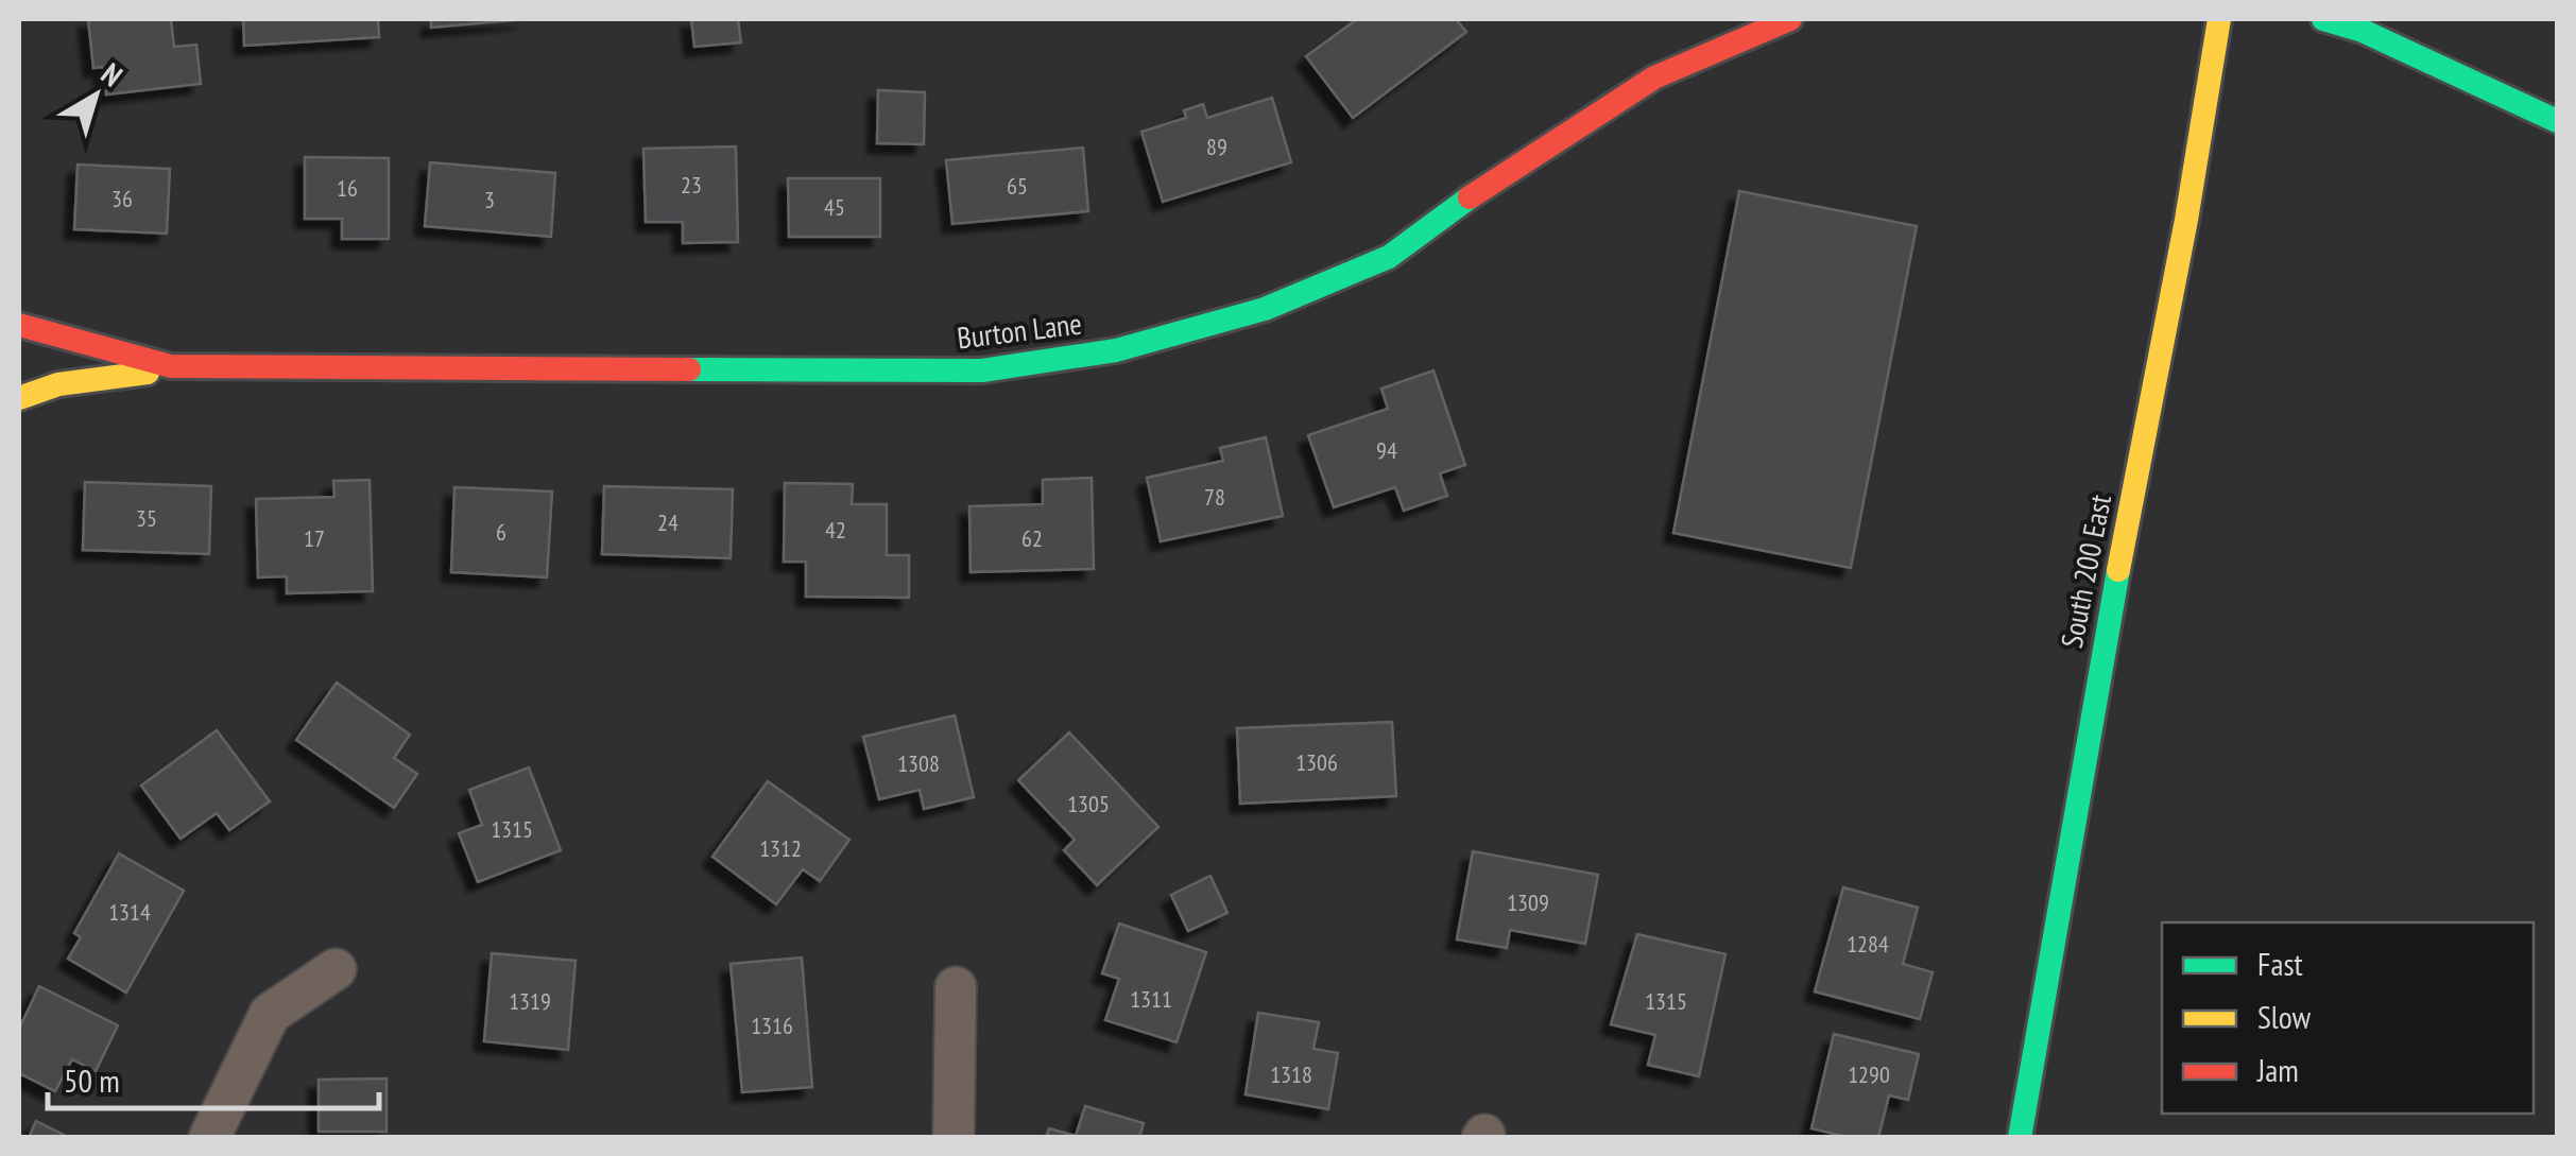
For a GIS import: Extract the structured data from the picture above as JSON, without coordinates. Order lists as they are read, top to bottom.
{
  "streets": {
    "street": ["Burton Lane", "South 200 East"]
  },
  "house_numbers": [
    "89",
    "23",
    "65",
    "16",
    "36",
    "3",
    "45",
    "94",
    "78",
    "35",
    "24",
    "42",
    "6",
    "17",
    "62",
    "1306",
    "1308",
    "1305",
    "1315",
    "1312",
    "1309",
    "1314",
    "1284",
    "1311",
    "1319",
    "1315",
    "1316",
    "1318",
    "1290"
  ],
  "legend": ["Fast", "Slow", "Jam"],
  "scale_bar": "50 m",
  "north": "top right"
}
